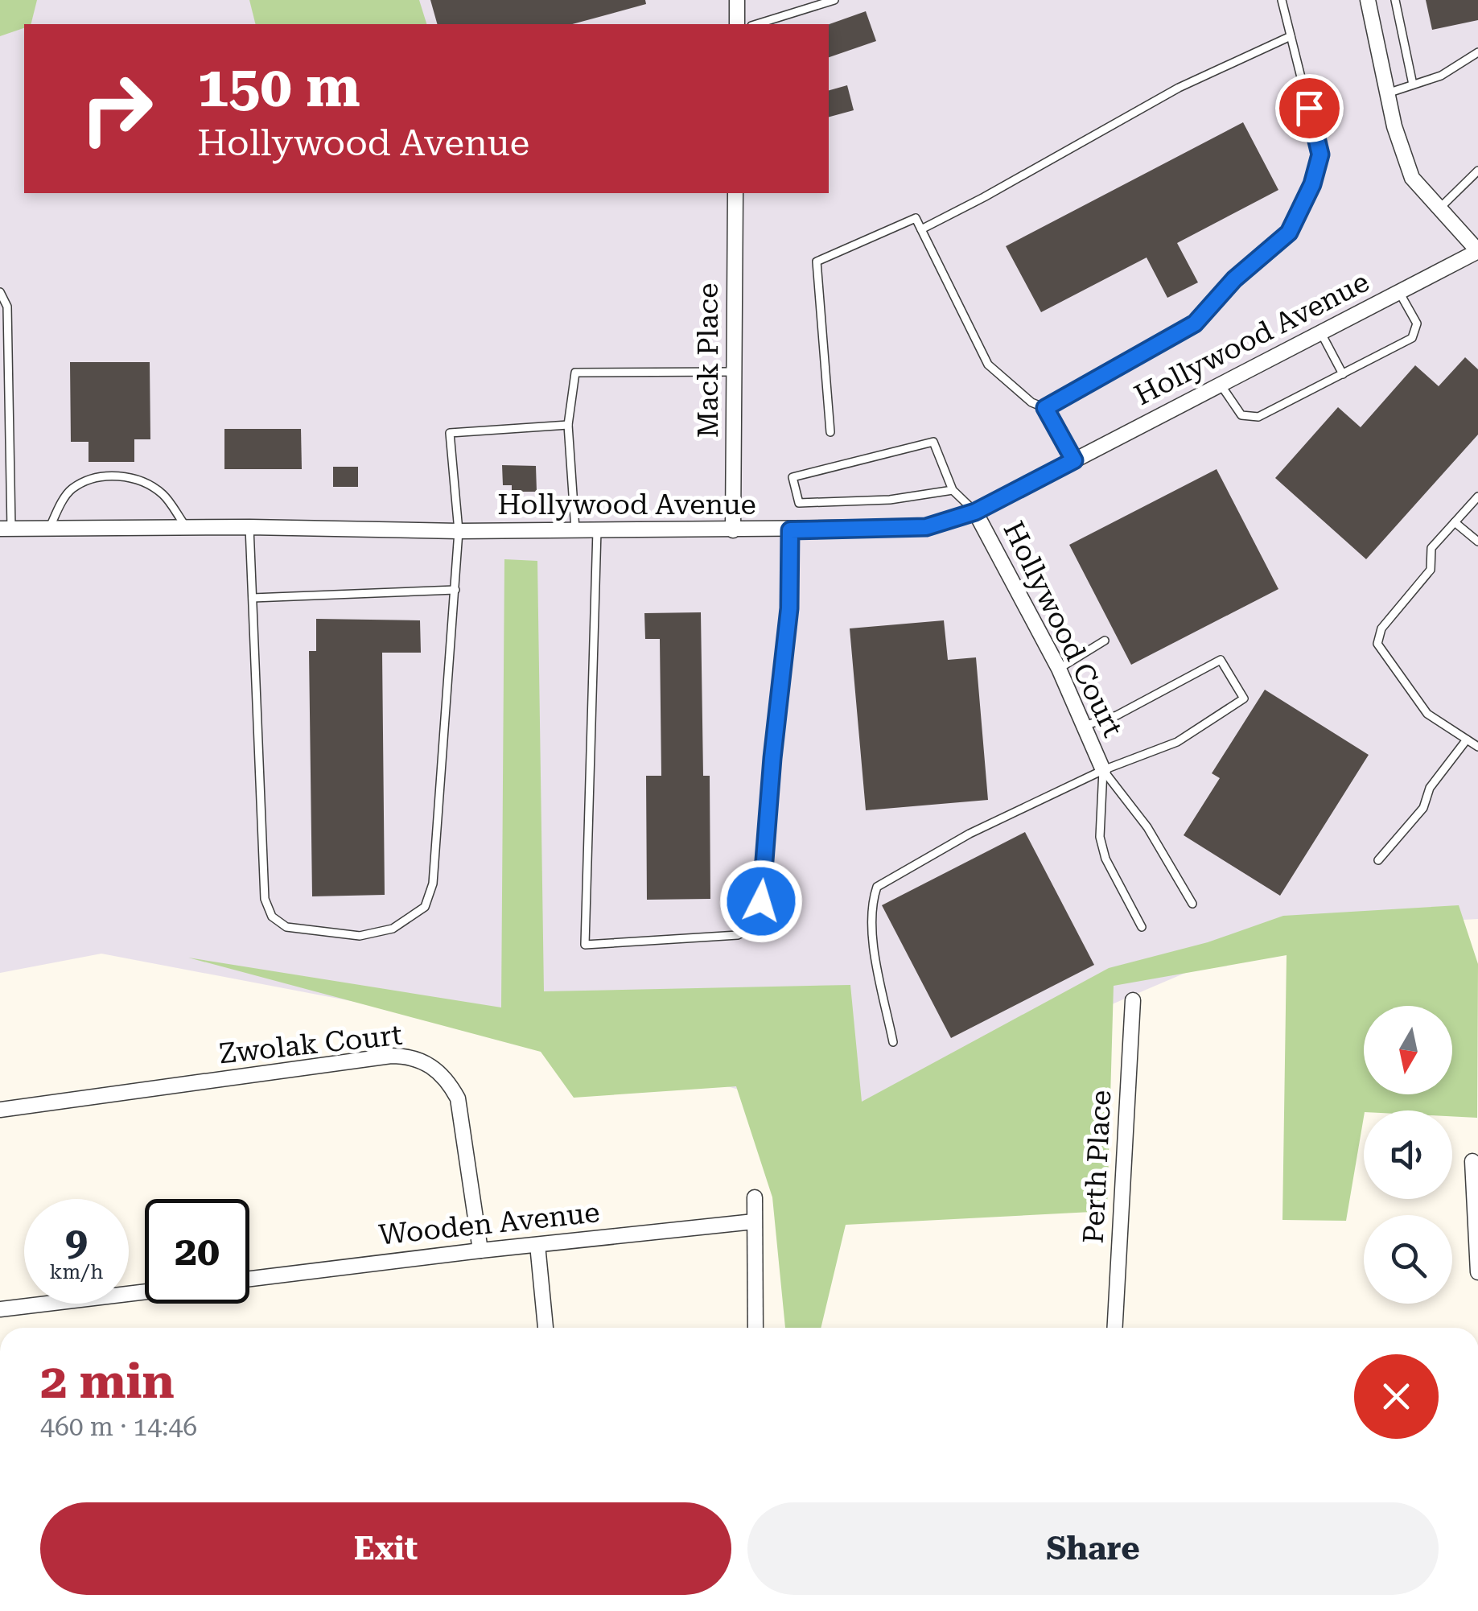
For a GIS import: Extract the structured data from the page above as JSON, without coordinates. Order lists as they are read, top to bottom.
{
  "streets": {
    "street": [
      "Hollywood Avenue",
      "Mack Place",
      "Hollywood Court",
      "Zwolak Court",
      "Perth Place",
      "Wooden Avenue"
    ]
  },
  "crossings": [
    ["Hollywood Avenue", "Mack Place"],
    ["Hollywood Avenue", "Hollywood Court"],
    ["Zwolak Court", "Wooden Avenue"]
  ],
  "north": "bottom",
  "page": {
    "turn": ["150 m", "Hollywood Avenue"],
    "speed": "9 km/h",
    "limit": "20",
    "heading": ["2 min", "460 m · 14:46"],
    "buttons": ["Exit", "Share"]
  }
}
